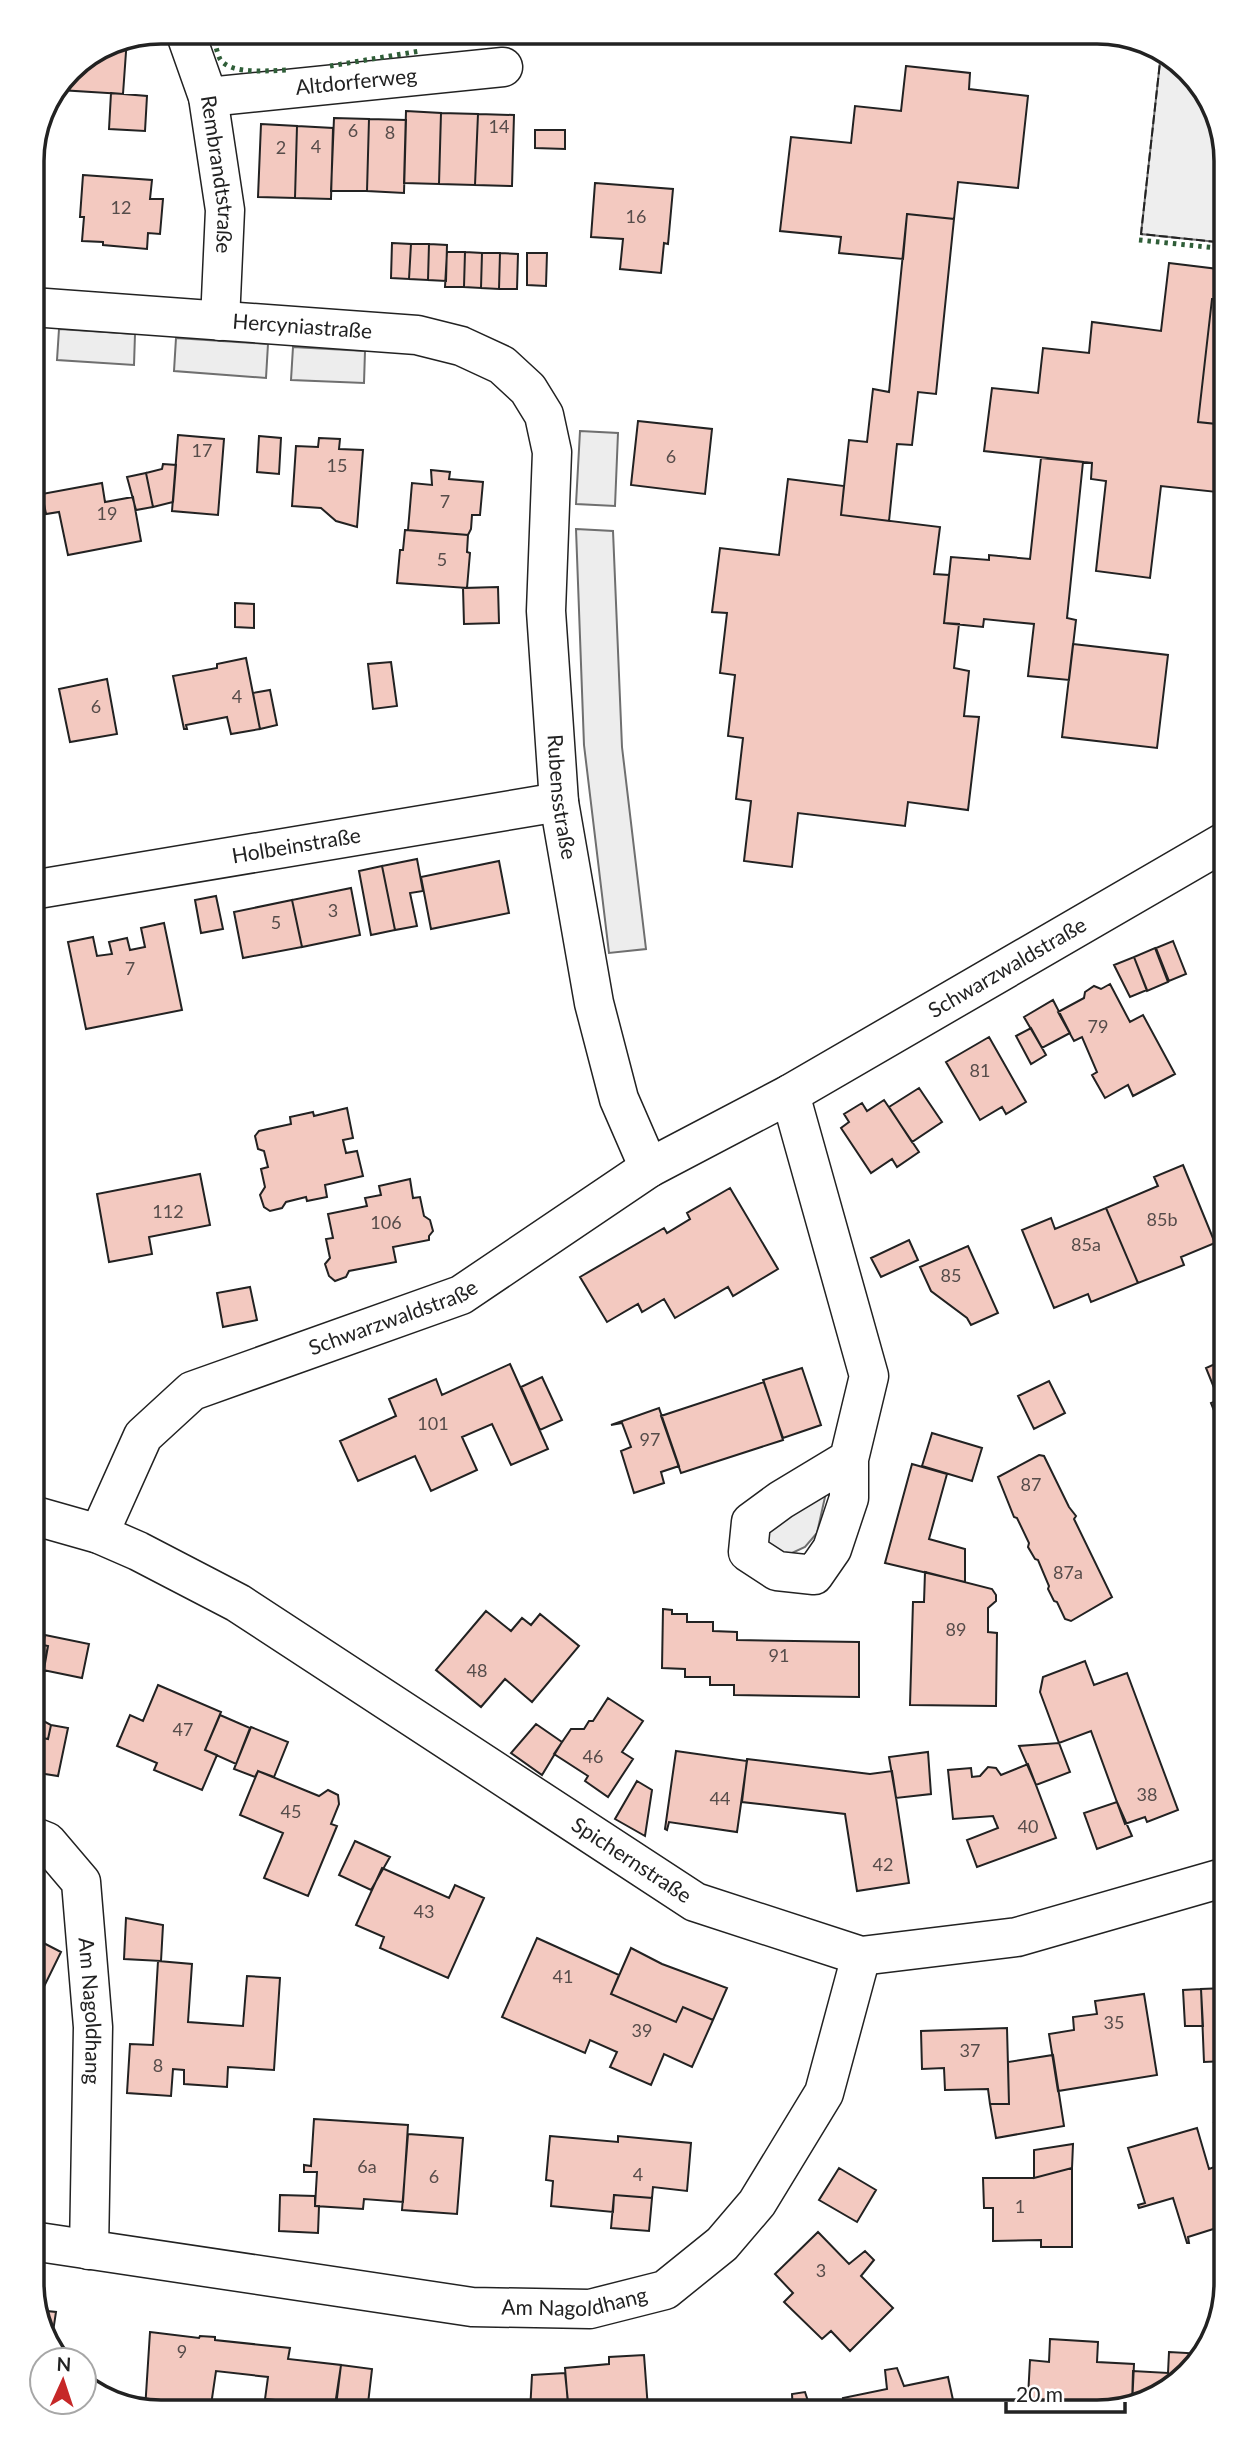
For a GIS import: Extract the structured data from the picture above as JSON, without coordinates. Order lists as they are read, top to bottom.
{
  "streets": {
    "street": [
      "Altdorferweg",
      "Rembrandtstraße",
      "Hercyniastraße",
      "Rubensstraße",
      "Holbeinstraße",
      "Schwarzwaldstraße",
      "Spichernstraße",
      "Am Nagoldhang"
    ]
  },
  "crossings": [
    ["Altdorferweg", "Rembrandtstraße"],
    ["Rembrandtstraße", "Hercyniastraße"],
    ["Hercyniastraße", "Rubensstraße"],
    ["Rubensstraße", "Holbeinstraße"],
    ["Rubensstraße", "Schwarzwaldstraße"],
    ["Schwarzwaldstraße", "Spichernstraße"],
    ["Spichernstraße", "Am Nagoldhang"]
  ],
  "house_numbers": [
    "14",
    "6",
    "8",
    "4",
    "2",
    "12",
    "16",
    "17",
    "6",
    "15",
    "7",
    "19",
    "5",
    "4",
    "6",
    "3",
    "5",
    "7",
    "79",
    "81",
    "112",
    "85b",
    "106",
    "85a",
    "85",
    "101",
    "97",
    "87",
    "87a",
    "89",
    "91",
    "48",
    "47",
    "46",
    "38",
    "44",
    "45",
    "40",
    "42",
    "43",
    "41",
    "35",
    "39",
    "37",
    "8",
    "6a",
    "4",
    "6",
    "1",
    "3",
    "9"
  ],
  "scale_bar": "20 m",
  "north": "top"
}
